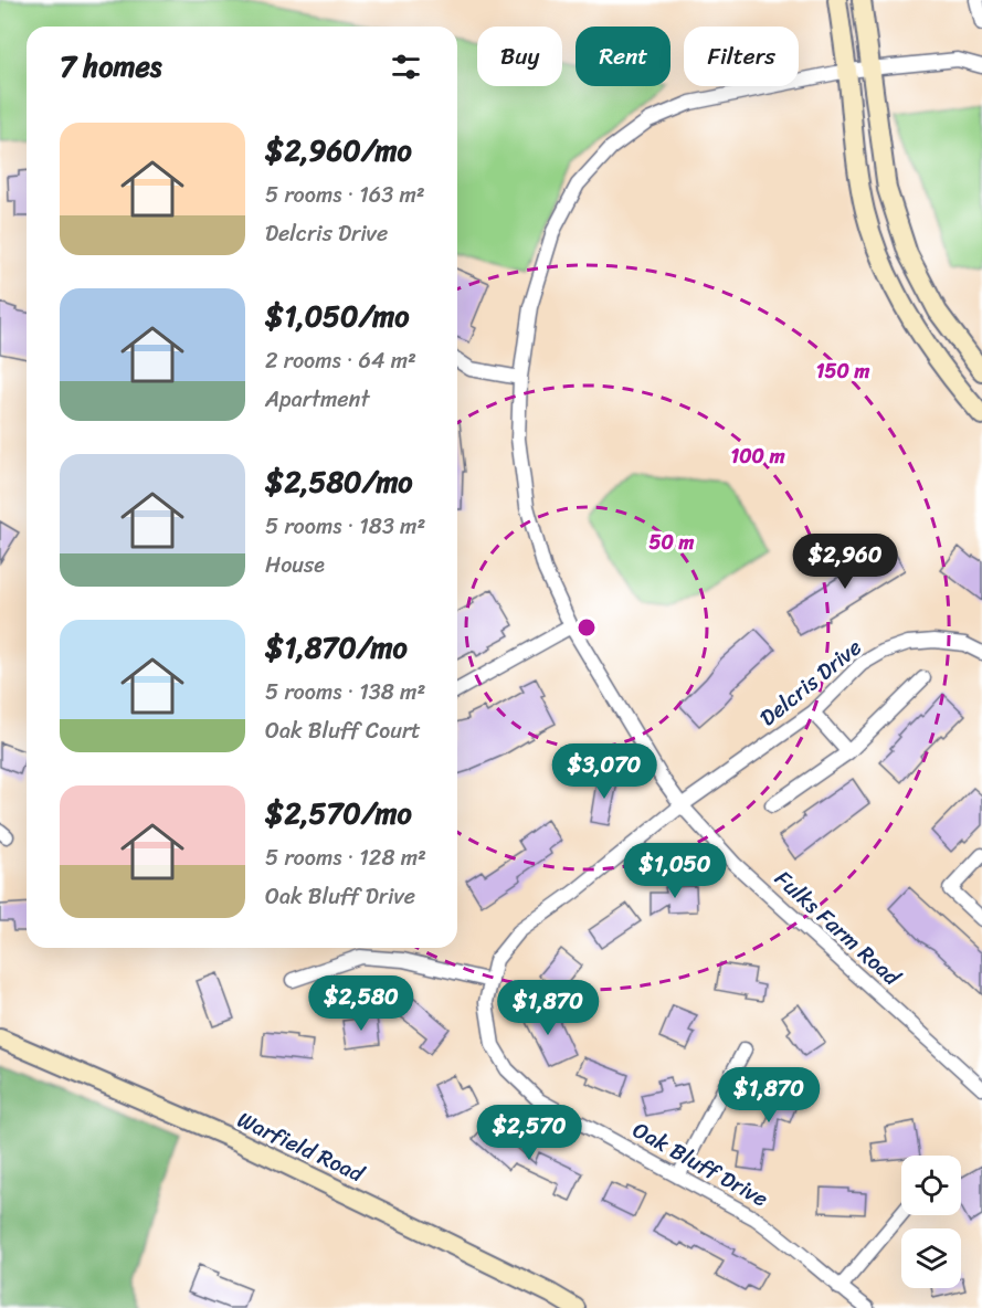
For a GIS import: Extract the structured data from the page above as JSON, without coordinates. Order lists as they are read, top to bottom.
{
  "streets": {
    "street": [
      "Delcris Drive",
      "Fulks Farm Road",
      "Warfield Road",
      "Oak Bluff Drive"
    ]
  },
  "crossings": [
    ["Delcris Drive", "Fulks Farm Road"],
    ["Delcris Drive", "Oak Bluff Drive"],
    ["Fulks Farm Road", "Oak Bluff Drive"]
  ],
  "page": {
    "chip": ["Buy", "Rent", "Filters"],
    "heading": "7 homes",
    "list": [
      {
        "name": "$2,960/mo",
        "note": "5 rooms · 163 m² · Delcris Drive"
      },
      {
        "name": "$1,050/mo",
        "note": "2 rooms · 64 m² · Apartment"
      },
      {
        "name": "$2,580/mo",
        "note": "5 rooms · 183 m² · House"
      },
      {
        "name": "$1,870/mo",
        "note": "5 rooms · 138 m² · Oak Bluff Court"
      },
      {
        "name": "$2,570/mo",
        "note": "5 rooms · 128 m² · Oak Bluff Drive"
      }
    ],
    "price": [
      "$2,960",
      "$3,070",
      "$1,050",
      "$2,580",
      "$1,870",
      "$1,870",
      "$2,570"
    ]
  },
  "rings": ["150 m", "100 m", "50 m"]
}
